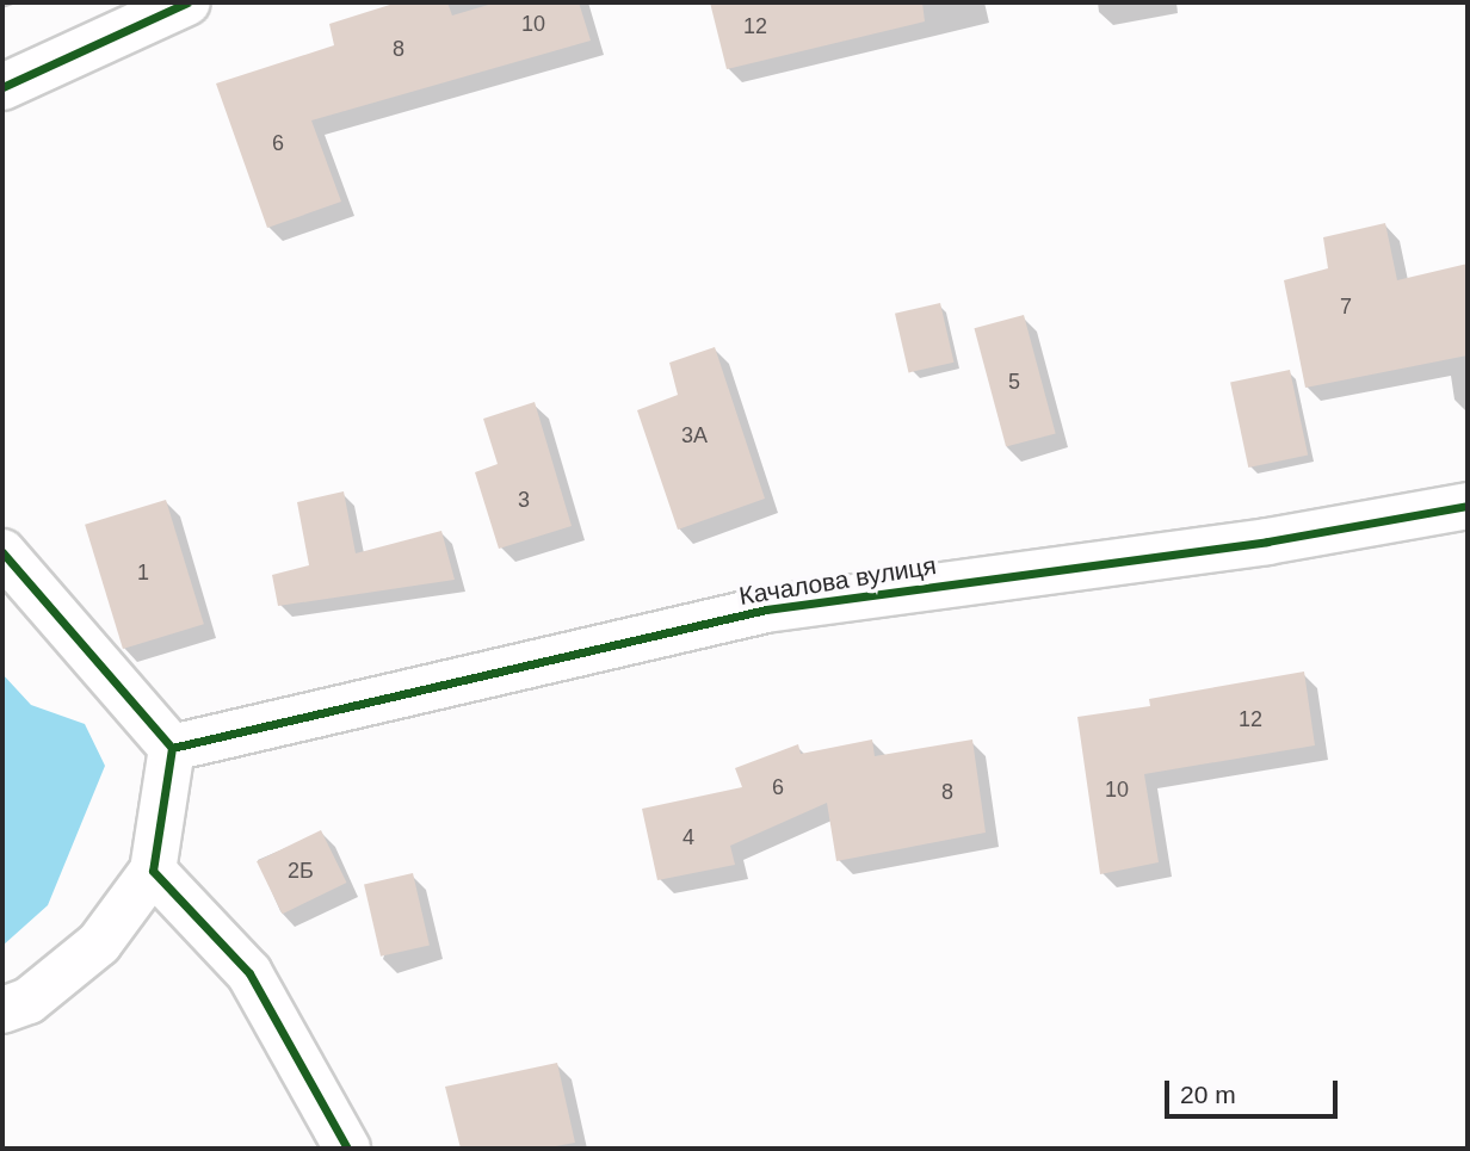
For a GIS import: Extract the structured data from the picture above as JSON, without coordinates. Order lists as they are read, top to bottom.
{
  "streets": {
    "street": ["Качалова вулиця"]
  },
  "house_numbers": [
    "10",
    "12",
    "8",
    "6",
    "7",
    "5",
    "3А",
    "3",
    "1",
    "12",
    "6",
    "10",
    "8",
    "4",
    "2Б"
  ],
  "scale_bar": "20 m"
}
